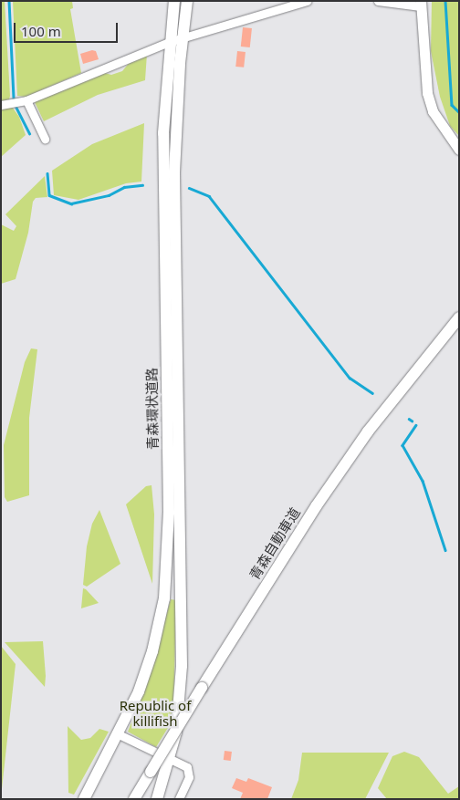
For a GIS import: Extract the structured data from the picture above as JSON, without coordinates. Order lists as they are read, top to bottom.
{
  "streets": {
    "highway": ["青森環状道路", "青森自動車道"]
  },
  "parks": ["Republic of killifish"],
  "scale_bar": "100 m"
}
